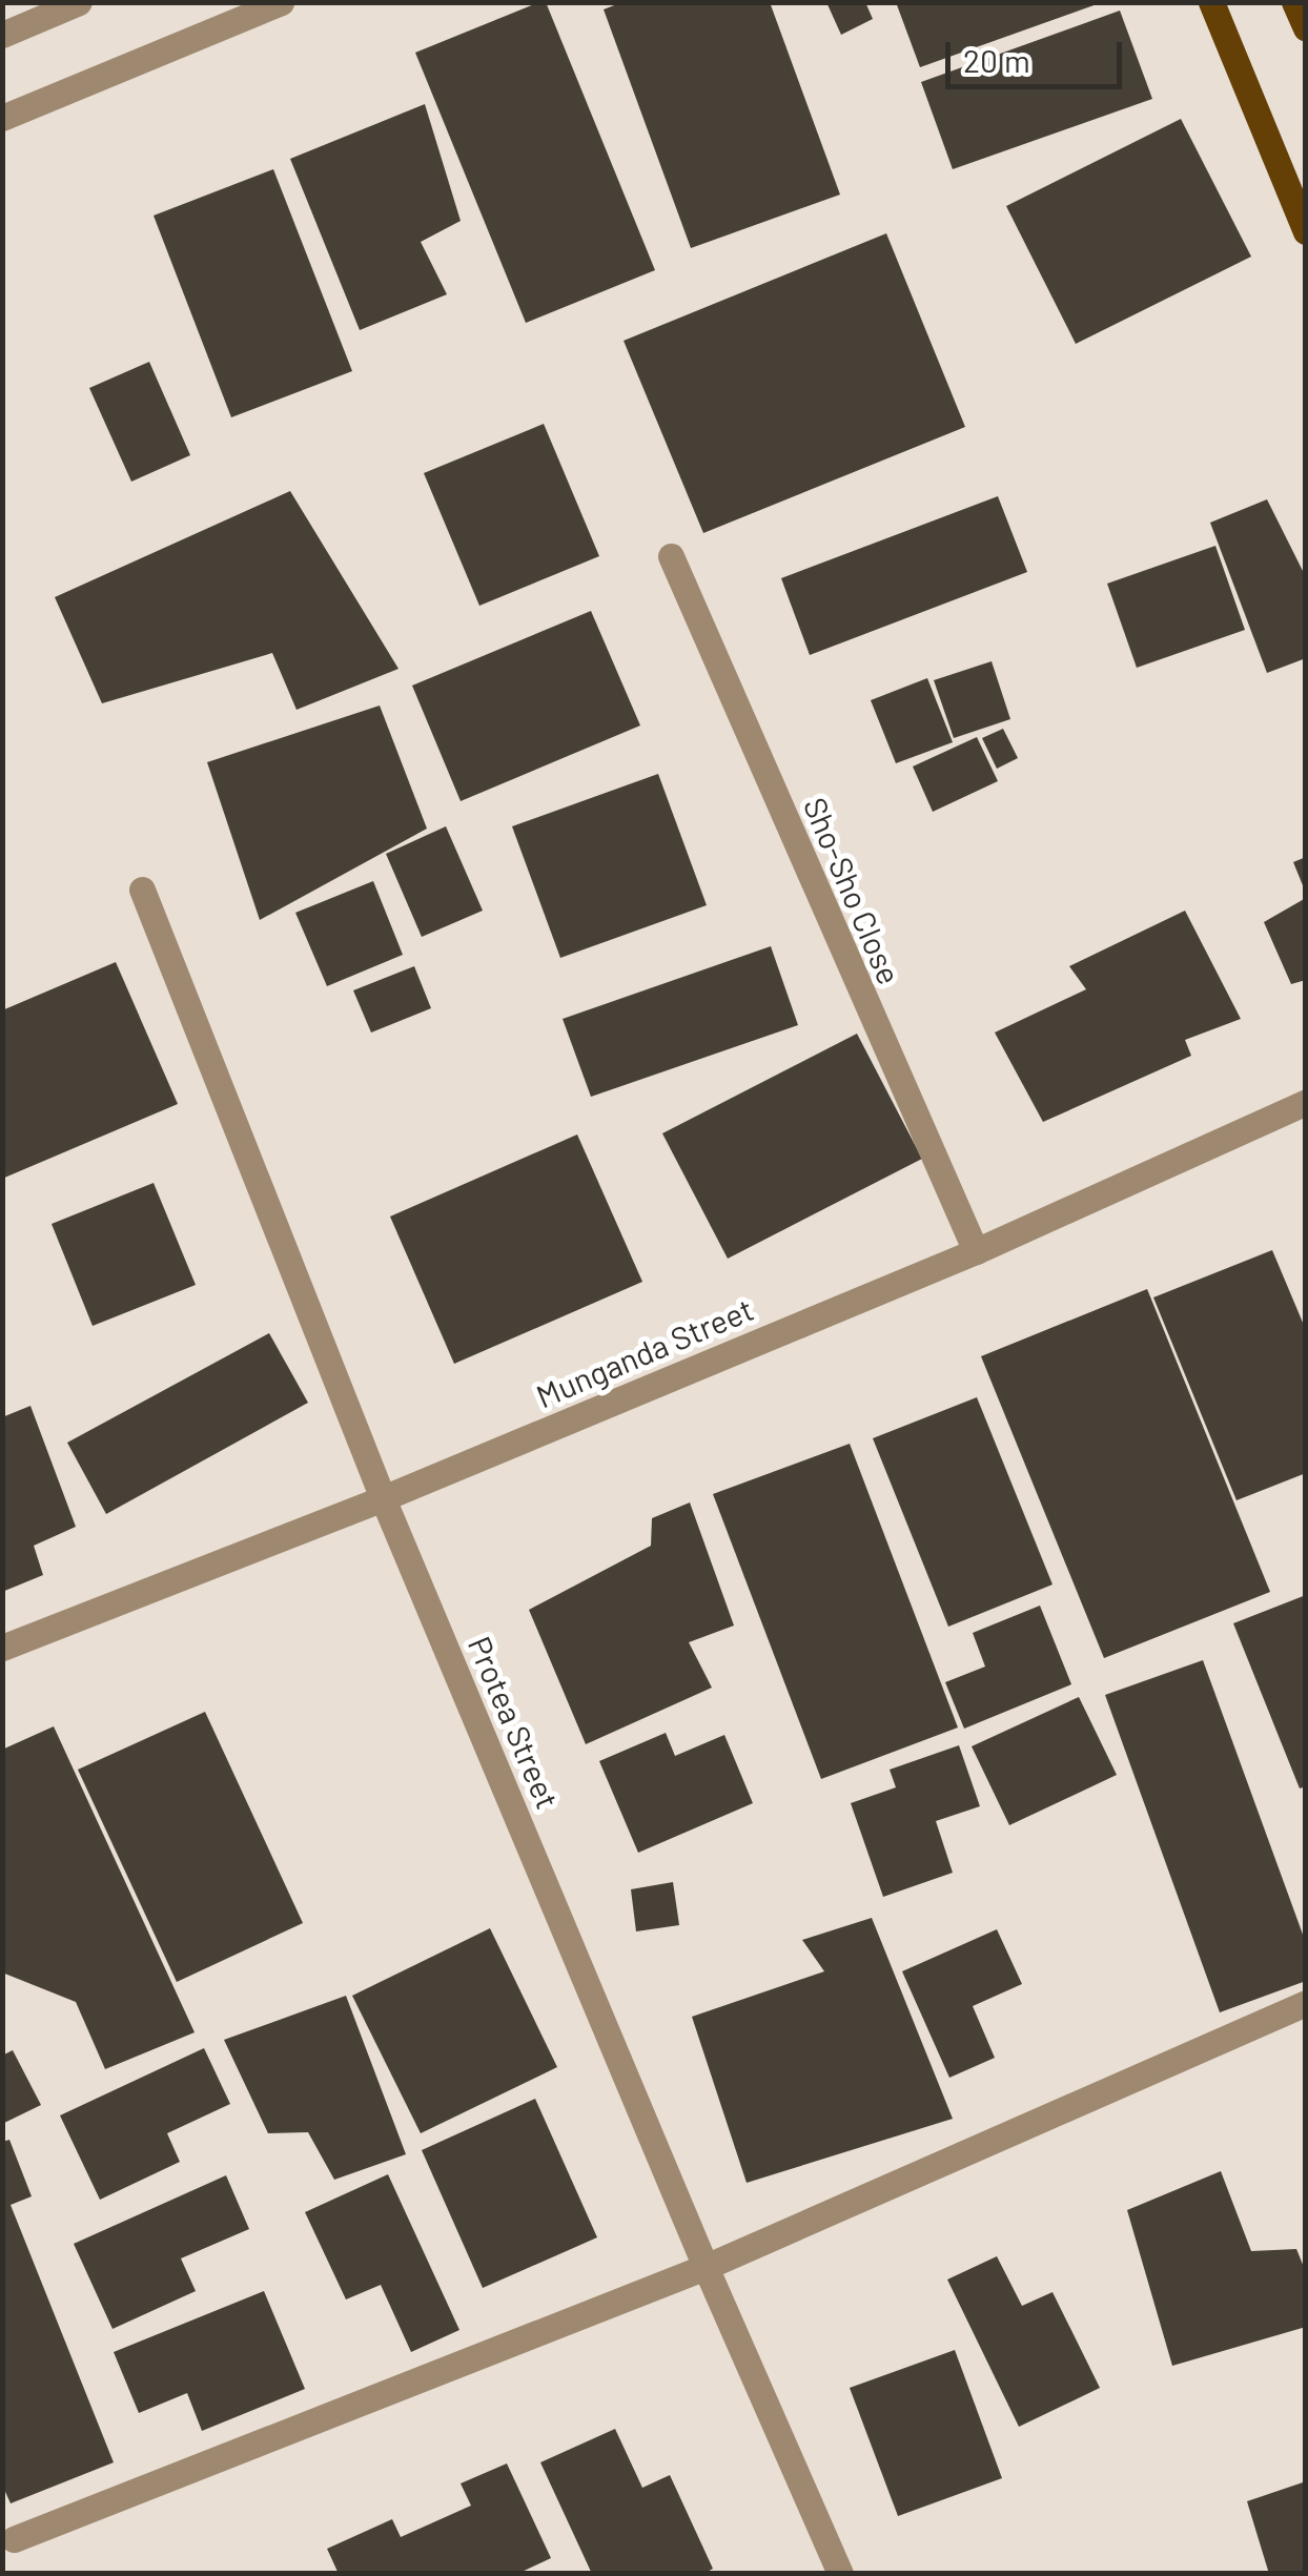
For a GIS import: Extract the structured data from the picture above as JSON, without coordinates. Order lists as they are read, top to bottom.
{
  "streets": {
    "street": ["Sho-Sho Close", "Munganda Street", "Protea Street"]
  },
  "crossings": [
    ["Sho-Sho Close", "Munganda Street"],
    ["Munganda Street", "Protea Street"]
  ],
  "scale_bar": "20 m"
}
